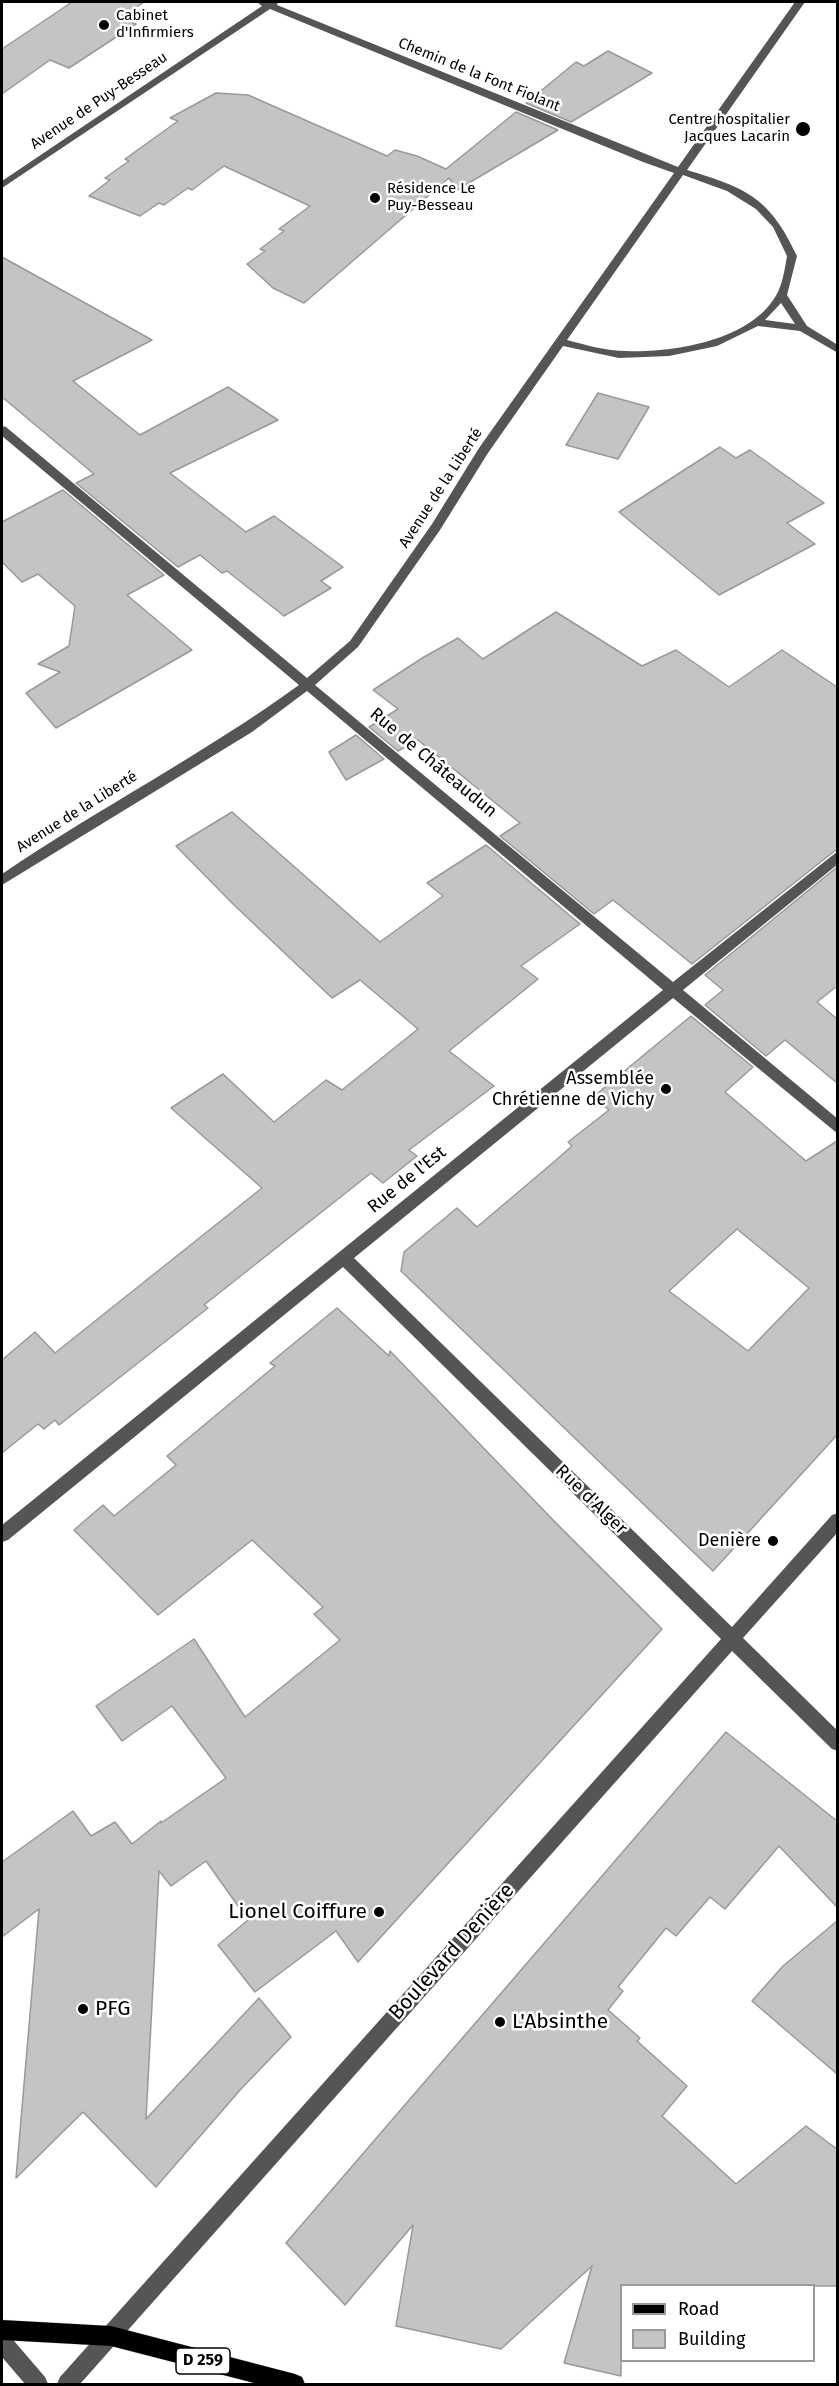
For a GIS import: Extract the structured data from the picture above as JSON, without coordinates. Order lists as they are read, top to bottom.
{
  "streets": {
    "main road": ["D 259"],
    "street": [
      "Chemin de la Font Fiolant",
      "Avenue de Puy-Besseau",
      "Avenue de la Liberté",
      "Rue de Châteaudun",
      "Rue de l'Est",
      "Rue d'Alger",
      "Boulevard Denière"
    ]
  },
  "crossings": [
    ["Chemin de la Font Fiolant", "Avenue de Puy-Besseau"],
    ["Chemin de la Font Fiolant", "Avenue de la Liberté"],
    ["Avenue de la Liberté", "Rue de Châteaudun"],
    ["Rue de Châteaudun", "Rue de l'Est"],
    ["Rue de l'Est", "Rue d'Alger"],
    ["Rue d'Alger", "Boulevard Denière"],
    ["Boulevard Denière", "D 259"]
  ],
  "places": [
    "Cabinet d'Infirmiers",
    "Centre hospitalier Jacques Lacarin",
    "Résidence Le Puy-Besseau",
    "Assemblée Chrétienne de Vichy",
    "Denière",
    "Lionel Coiffure",
    "PFG",
    "L'Absinthe"
  ],
  "legend": ["Road", "Building"]
}
